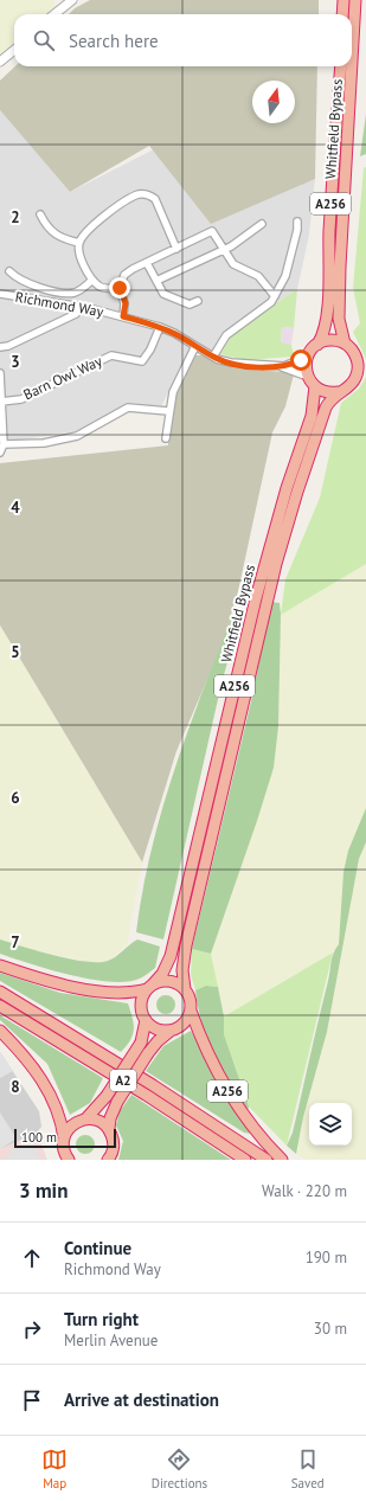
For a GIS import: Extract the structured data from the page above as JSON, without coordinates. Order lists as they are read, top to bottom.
{
  "streets": {
    "highway": ["Whitfield Bypass", "A256", "A2"],
    "street": ["Richmond Way", "Barn Owl Way"]
  },
  "crossings": [
    ["Whitfield Bypass", "A256"],
    ["Whitfield Bypass", "Richmond Way"],
    ["Richmond Way", "Barn Owl Way"]
  ],
  "scale_bar": "100 m",
  "north": "top",
  "page": {
    "search": "Search here",
    "scale": "100 m",
    "heading": ["3 min", "Walk · 220 m"],
    "list": [
      ["Continue", "Richmond Way", "190 m"],
      ["Turn right", "Merlin Avenue", "30 m"],
      "Arrive at destination"
    ],
    "nav": ["Map", "Directions", "Saved"]
  },
  "grid": {
    "rows": [
      "2",
      "3",
      "4",
      "5",
      "6",
      "7",
      "8"
    ]
  }
}
